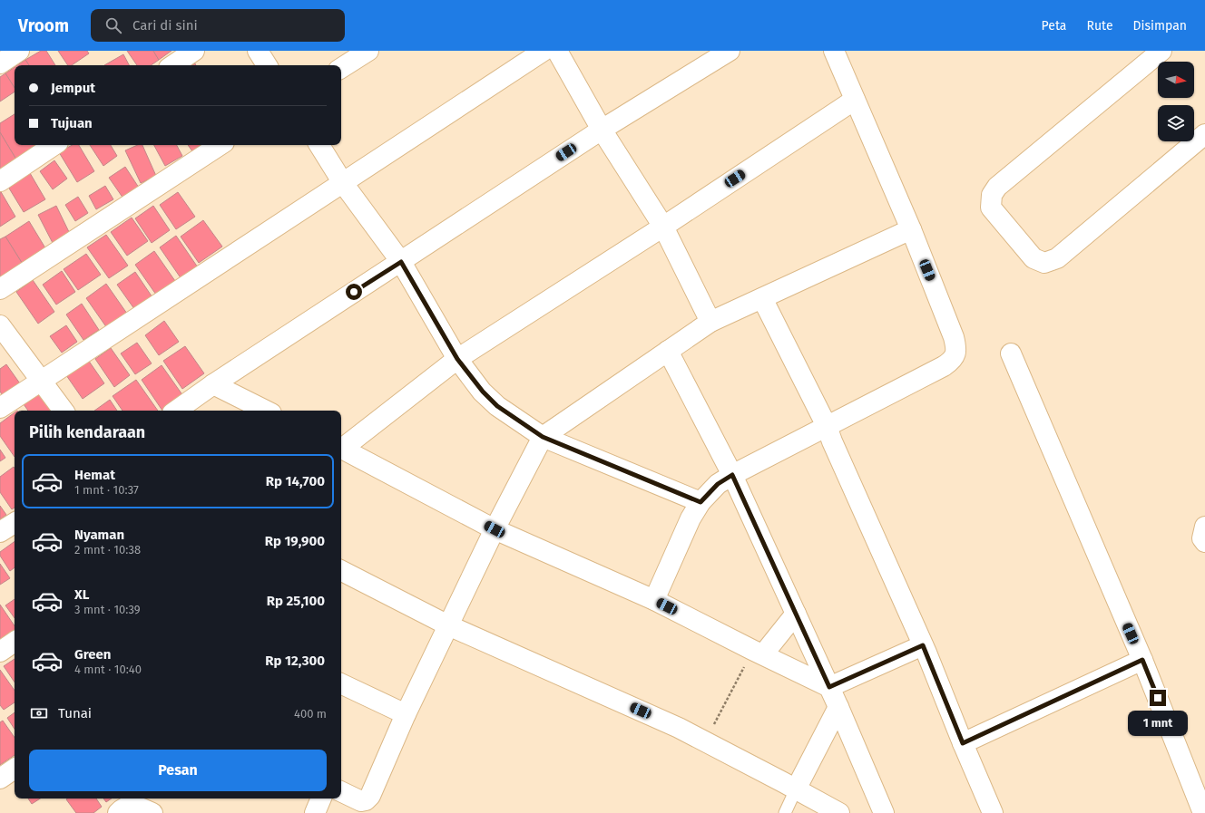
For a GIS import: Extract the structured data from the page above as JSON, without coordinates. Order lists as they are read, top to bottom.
{
  "north": "right",
  "page": {
    "header": "Vroom",
    "search": "Cari di sini",
    "nav": ["Peta", "Rute", "Disimpan"],
    "banner": ["Jemput", "Tujuan"],
    "heading": "Pilih kendaraan",
    "list": [
      {
        "name": "Hemat",
        "note": "1 mnt · 10:37",
        "value": "Rp 14,700"
      },
      {
        "name": "Nyaman",
        "note": "2 mnt · 10:38",
        "value": "Rp 19,900"
      },
      {
        "name": "XL",
        "note": "3 mnt · 10:39",
        "value": "Rp 25,100"
      },
      {
        "name": "Green",
        "note": "4 mnt · 10:40",
        "value": "Rp 12,300"
      }
    ],
    "pay": ["Tunai", "400 m"],
    "bubble": "1 mnt",
    "buttons": "Pesan"
  }
}
